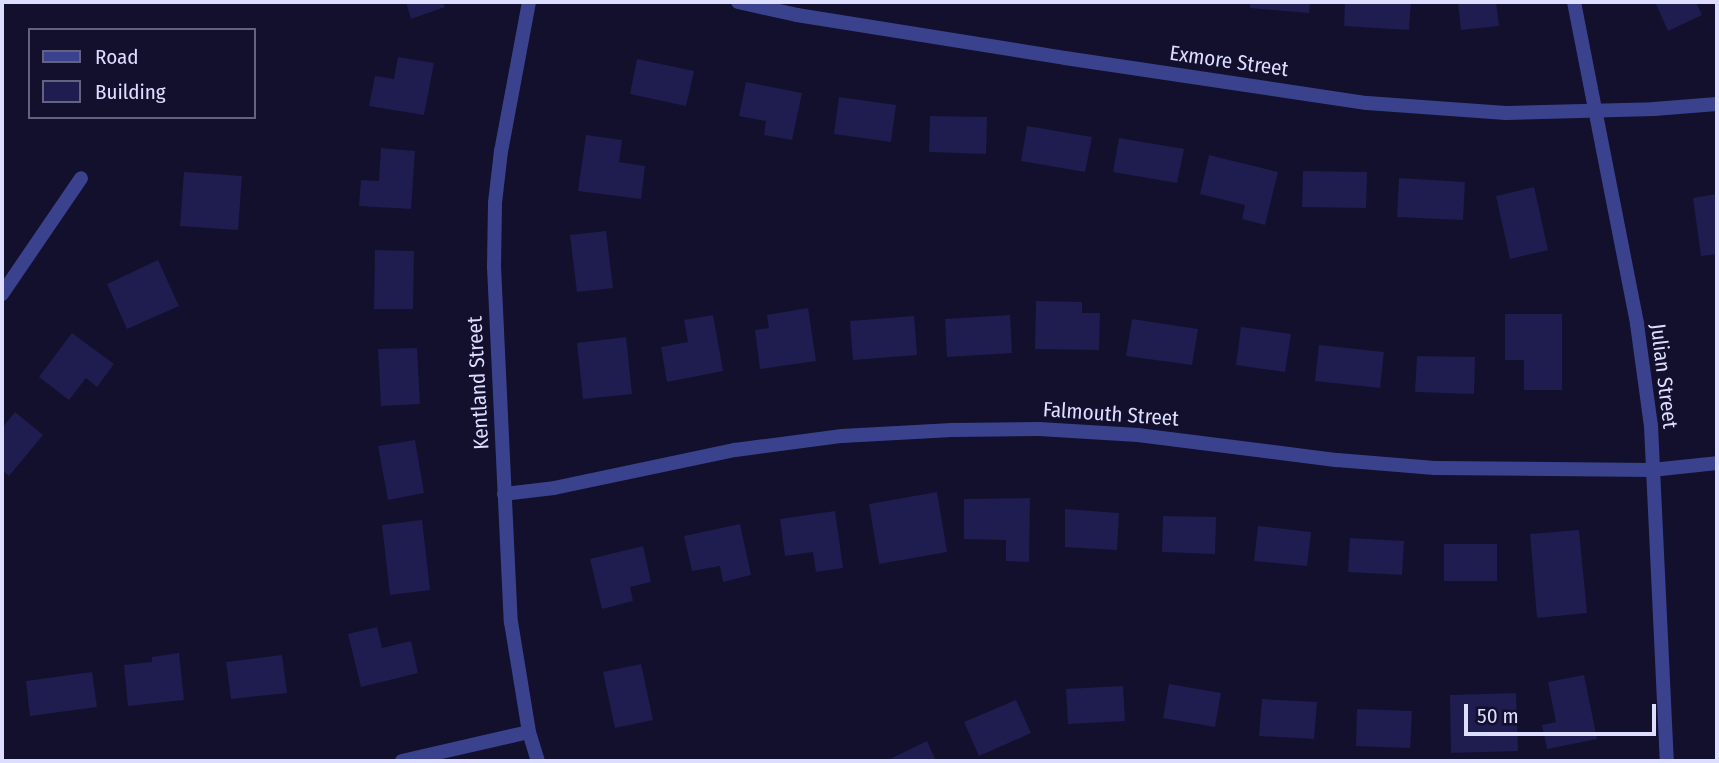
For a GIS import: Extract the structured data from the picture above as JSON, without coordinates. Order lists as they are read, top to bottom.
{
  "streets": {
    "street": [
      "Exmore Street",
      "Julian Street",
      "Kentland Street",
      "Falmouth Street"
    ]
  },
  "crossings": [
    ["Exmore Street", "Julian Street"],
    ["Julian Street", "Falmouth Street"],
    ["Kentland Street", "Falmouth Street"]
  ],
  "legend": ["Road", "Building"],
  "scale_bar": "50 m"
}
